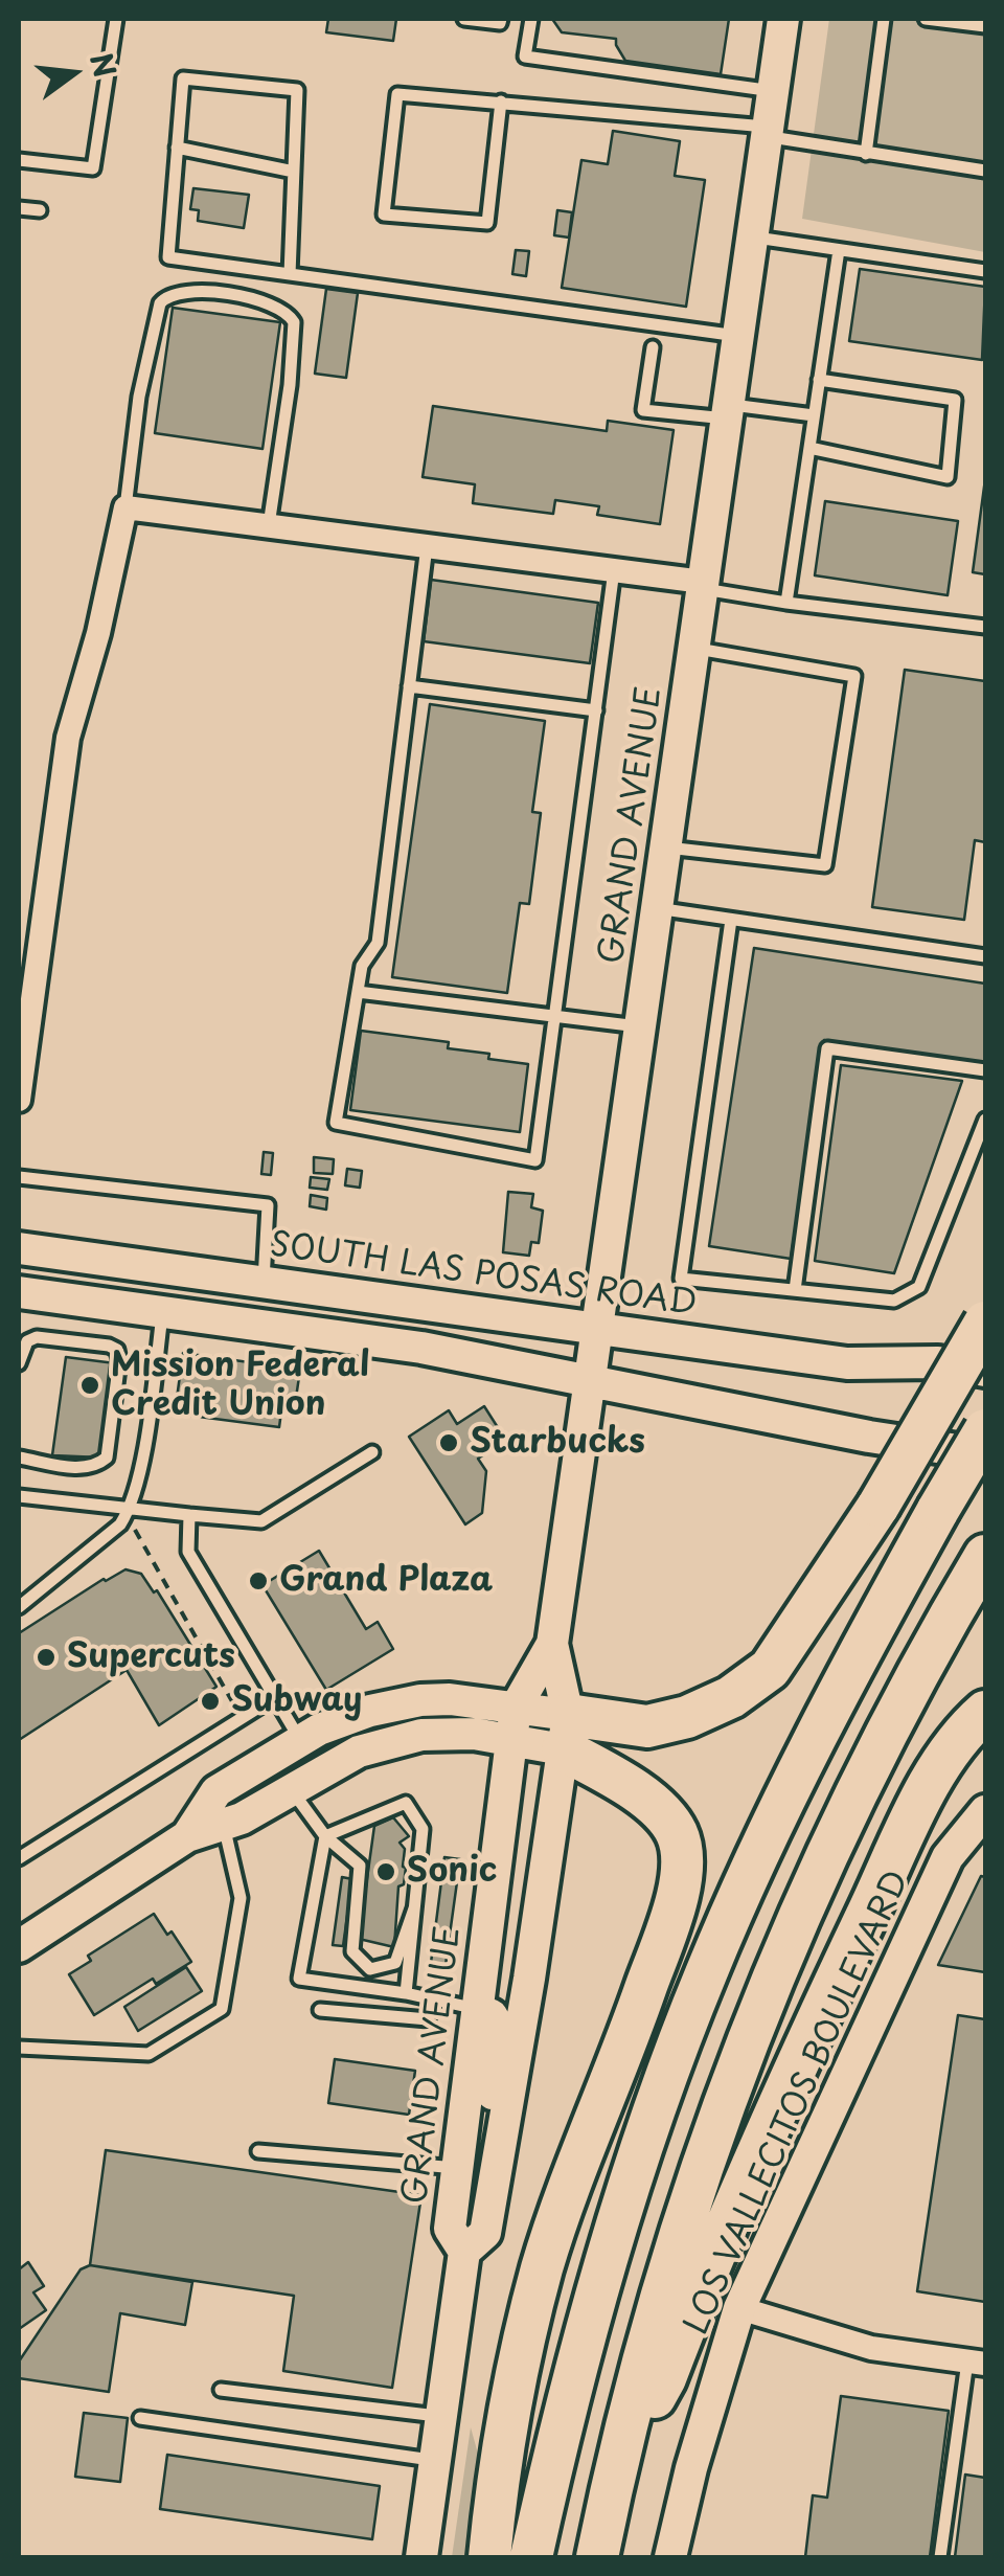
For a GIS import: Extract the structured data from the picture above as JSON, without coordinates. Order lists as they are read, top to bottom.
{
  "streets": {
    "main road": ["GRAND AVENUE", "SOUTH LAS POSAS ROAD", "LOS VALLECITOS BOULEVARD"]
  },
  "crossings": [
    ["GRAND AVENUE", "SOUTH LAS POSAS ROAD"]
  ],
  "places": [
    "Mission Federal Credit Union",
    "Starbucks",
    "Grand Plaza",
    "Supercuts",
    "Subway",
    "Sonic"
  ],
  "north": "right"
}
